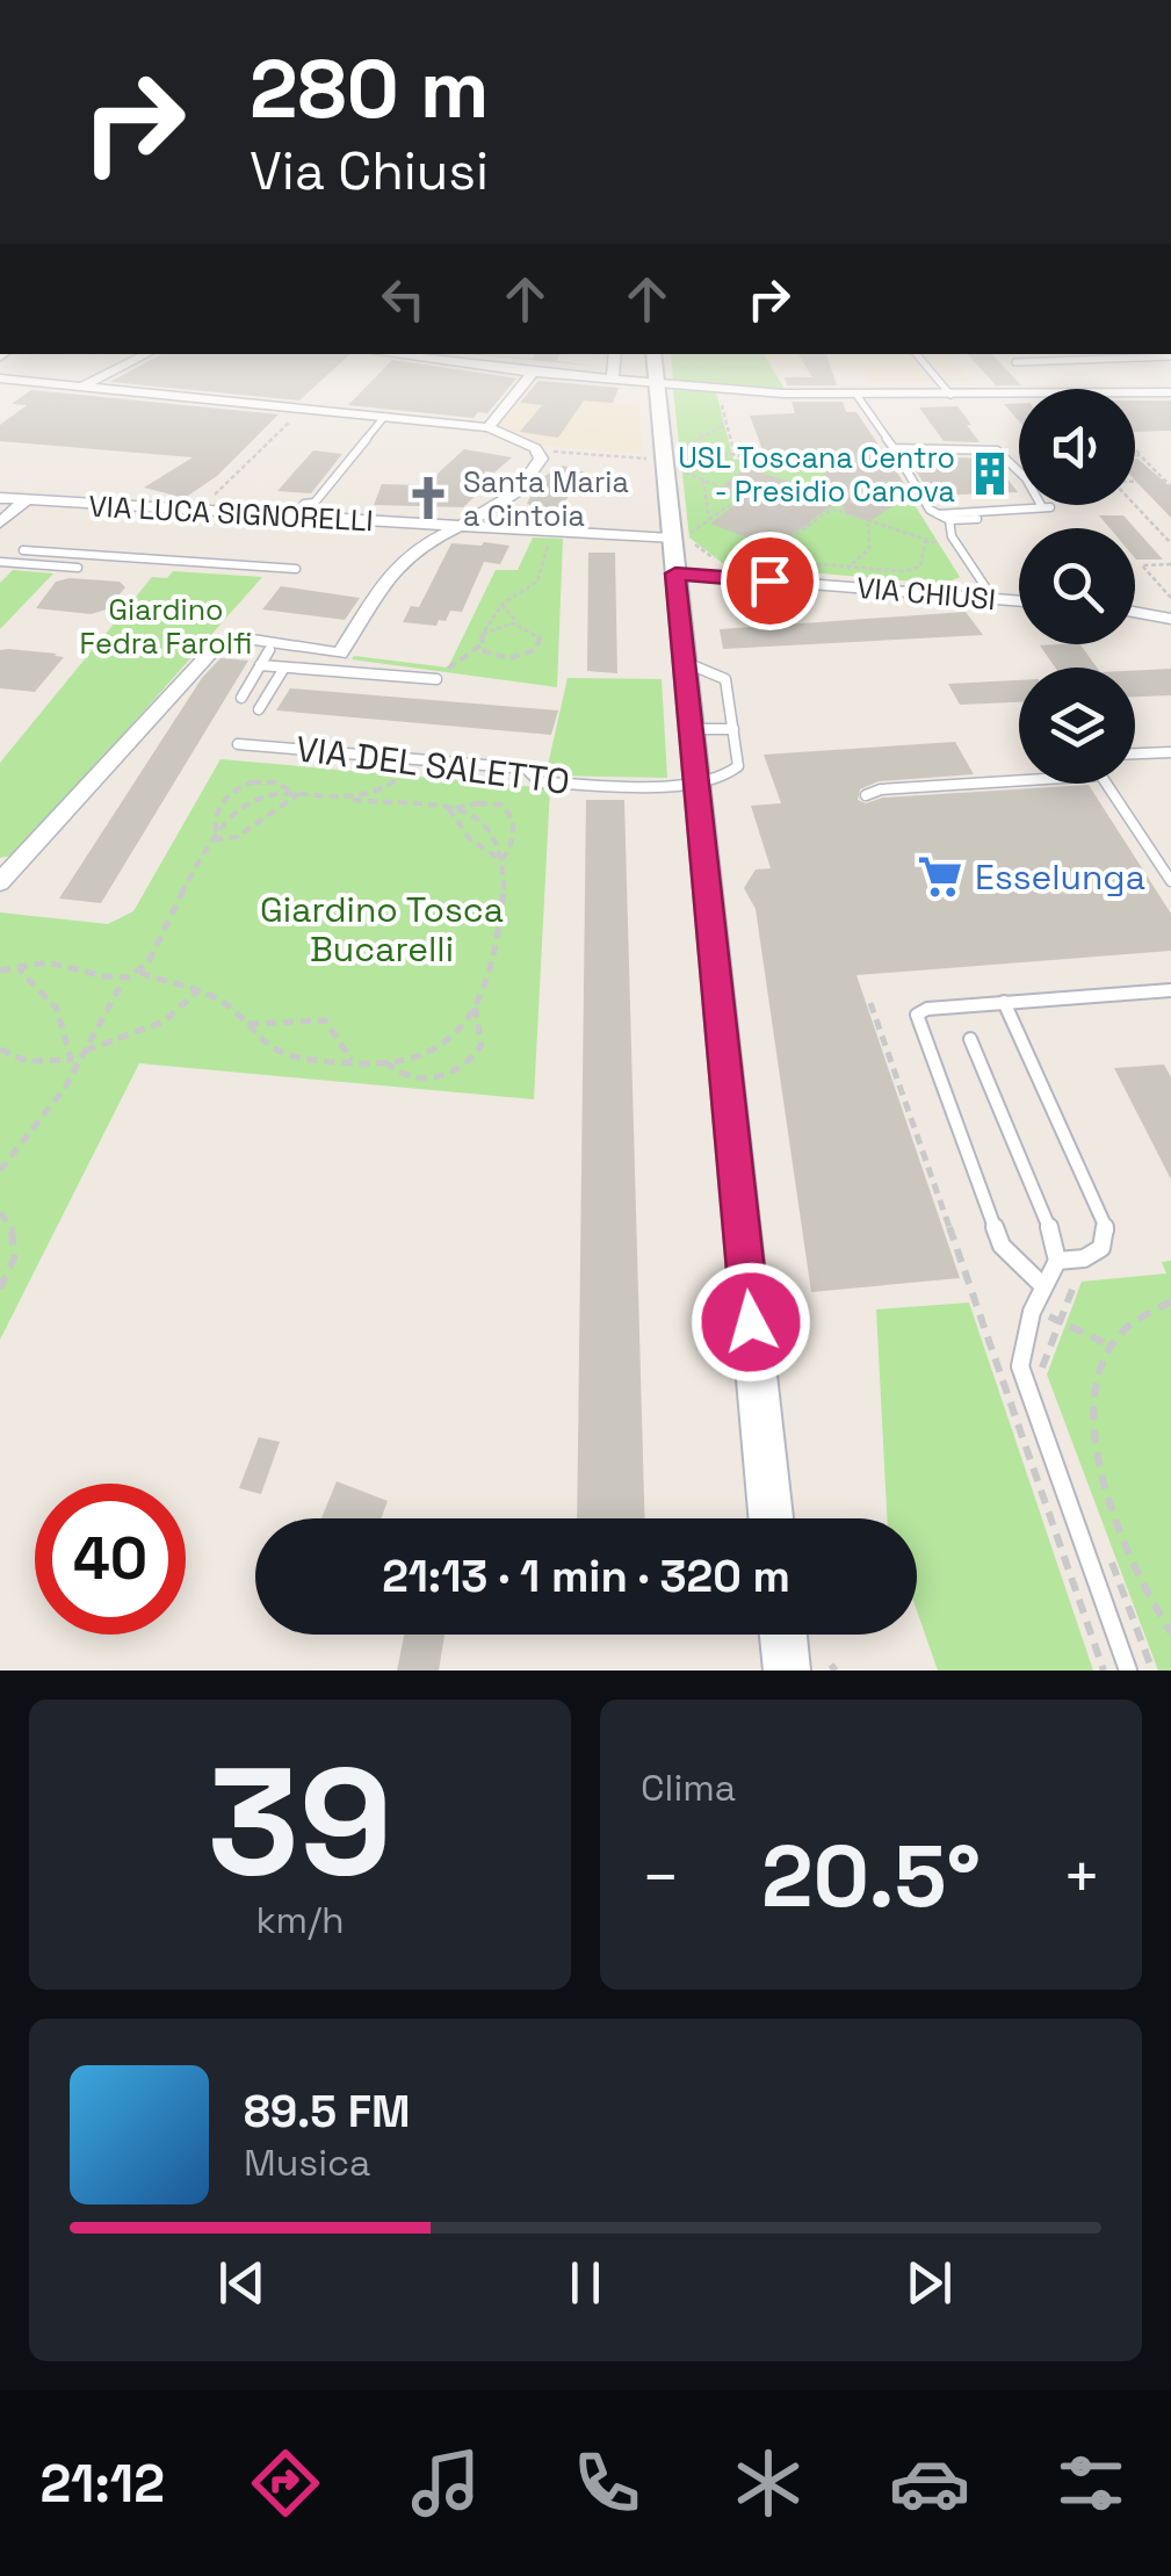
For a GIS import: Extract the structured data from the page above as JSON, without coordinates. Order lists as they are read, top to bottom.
{
  "streets": {
    "street": ["VIA LUCA SIGNORELLI", "VIA CHIUSI"],
    "lane": ["VIA DEL SALETTO"]
  },
  "parks": ["Giardino Fedra Farolfi", "Giardino Tosca Bucarelli"],
  "places": {
    "building": ["USL Toscana Centro - Presidio Canova"],
    "church": ["Santa Maria a Cintoia"],
    "supermarket": ["Esselunga"]
  },
  "page": {
    "turn": ["280 m", "Via Chiusi"],
    "limit": "40",
    "trip": "21:13 · 1 min · 320 m",
    "tile": [
      ["39", "km/h"],
      "Clima"
    ],
    "heat": ["−", "20.5°", "+"],
    "song": ["89.5 FM", "Musica"],
    "tabs": "21:12"
  }
}
